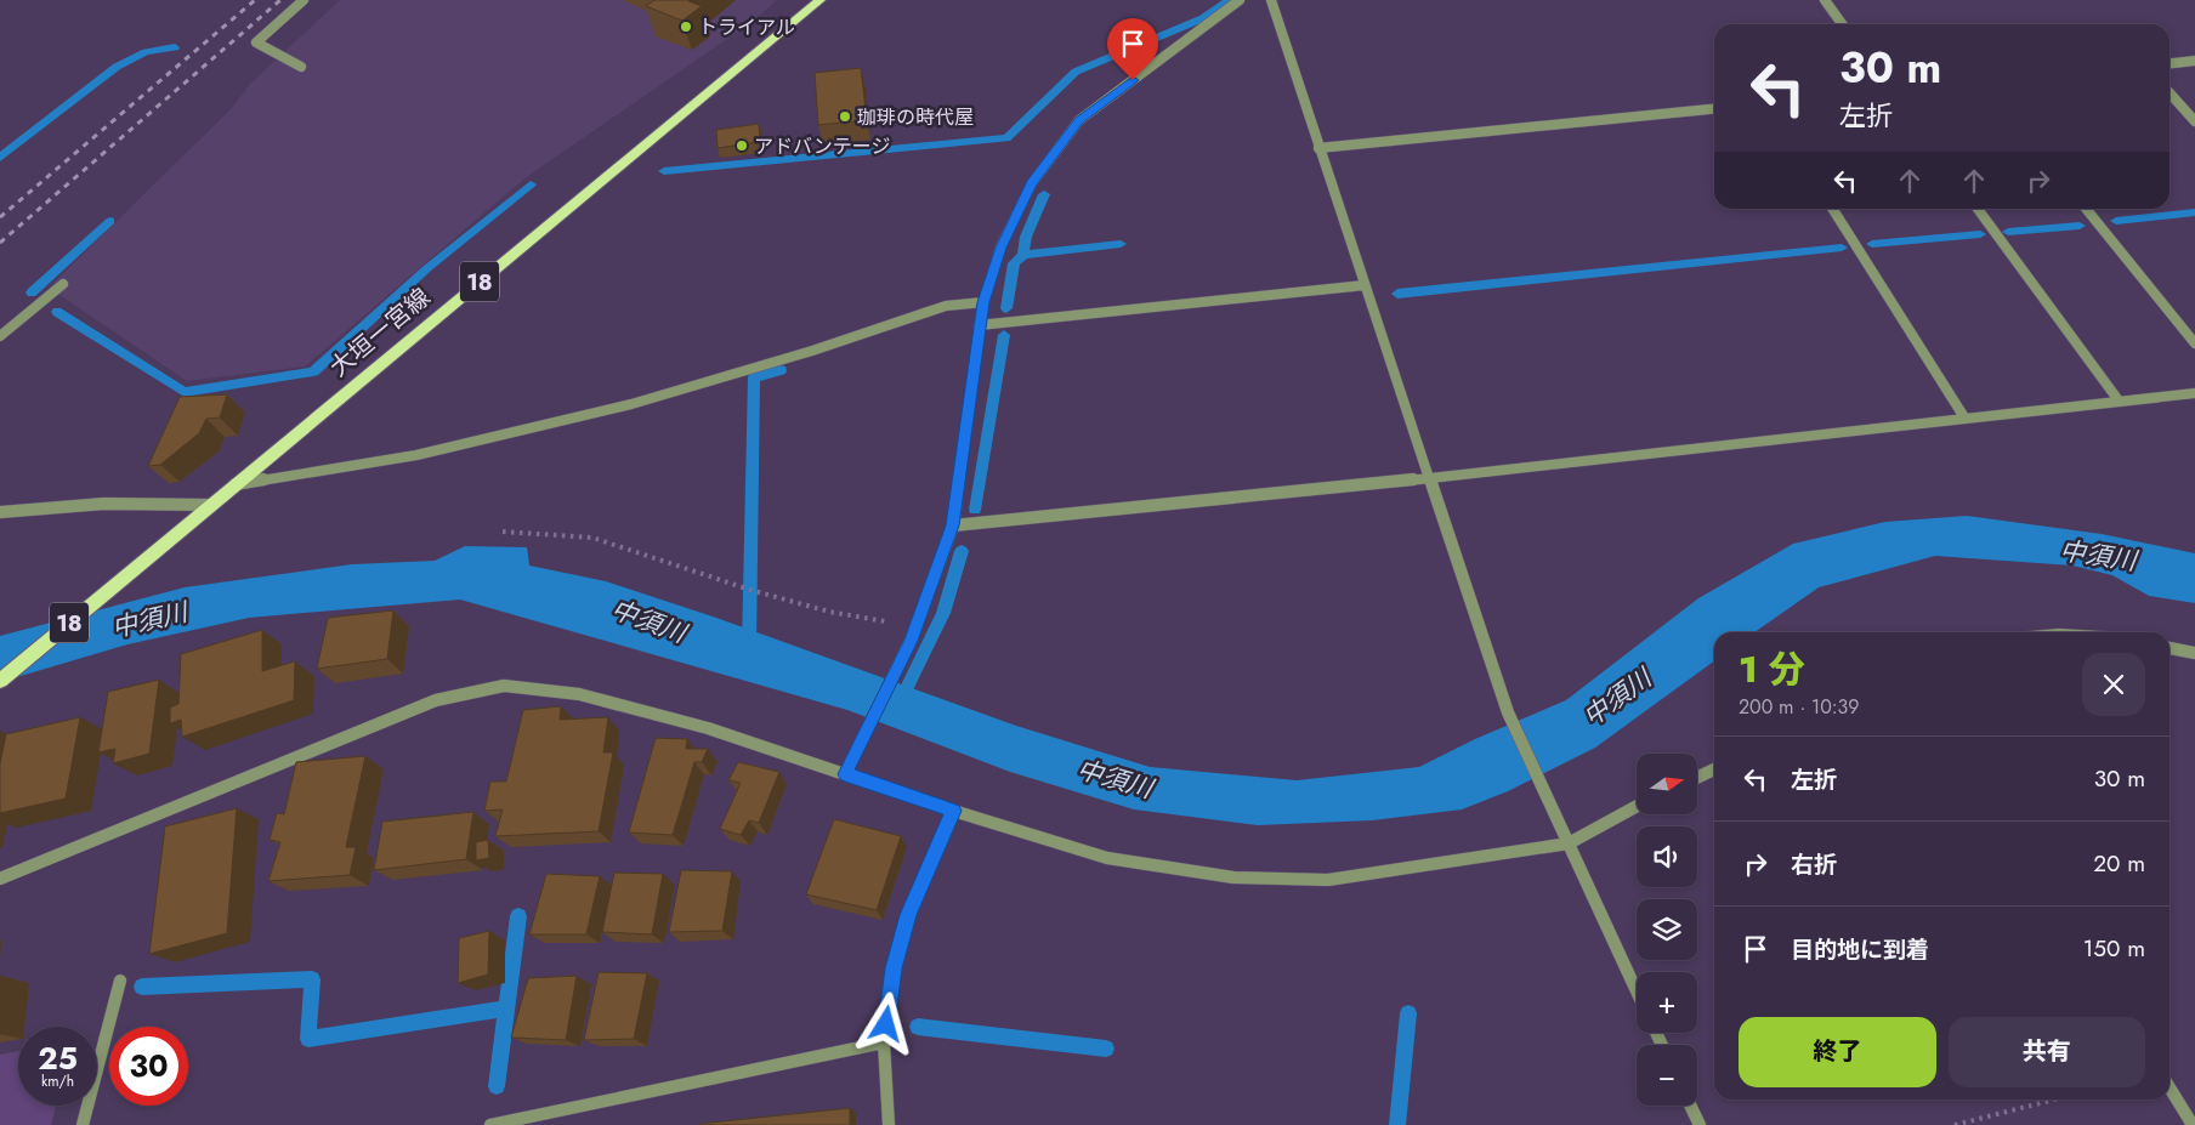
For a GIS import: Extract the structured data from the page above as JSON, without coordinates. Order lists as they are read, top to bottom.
{
  "streets": {
    "main road": ["18", "大垣一宮線"]
  },
  "water": ["中須川"],
  "places": ["トライアル", "珈琲の時代屋", "アドバンテージ"],
  "north": "right",
  "page": {
    "turn": ["30 m", "左折"],
    "heading": ["1 分", "200 m · 10:39"],
    "list": [
      {
        "name": "左折",
        "value": "30 m"
      },
      {
        "name": "右折",
        "value": "20 m"
      },
      {
        "name": "目的地に到着",
        "value": "150 m"
      }
    ],
    "map_buttons": ["+", "−"],
    "buttons": ["終了", "共有"],
    "speed": "25 km/h",
    "limit": "30"
  }
}
